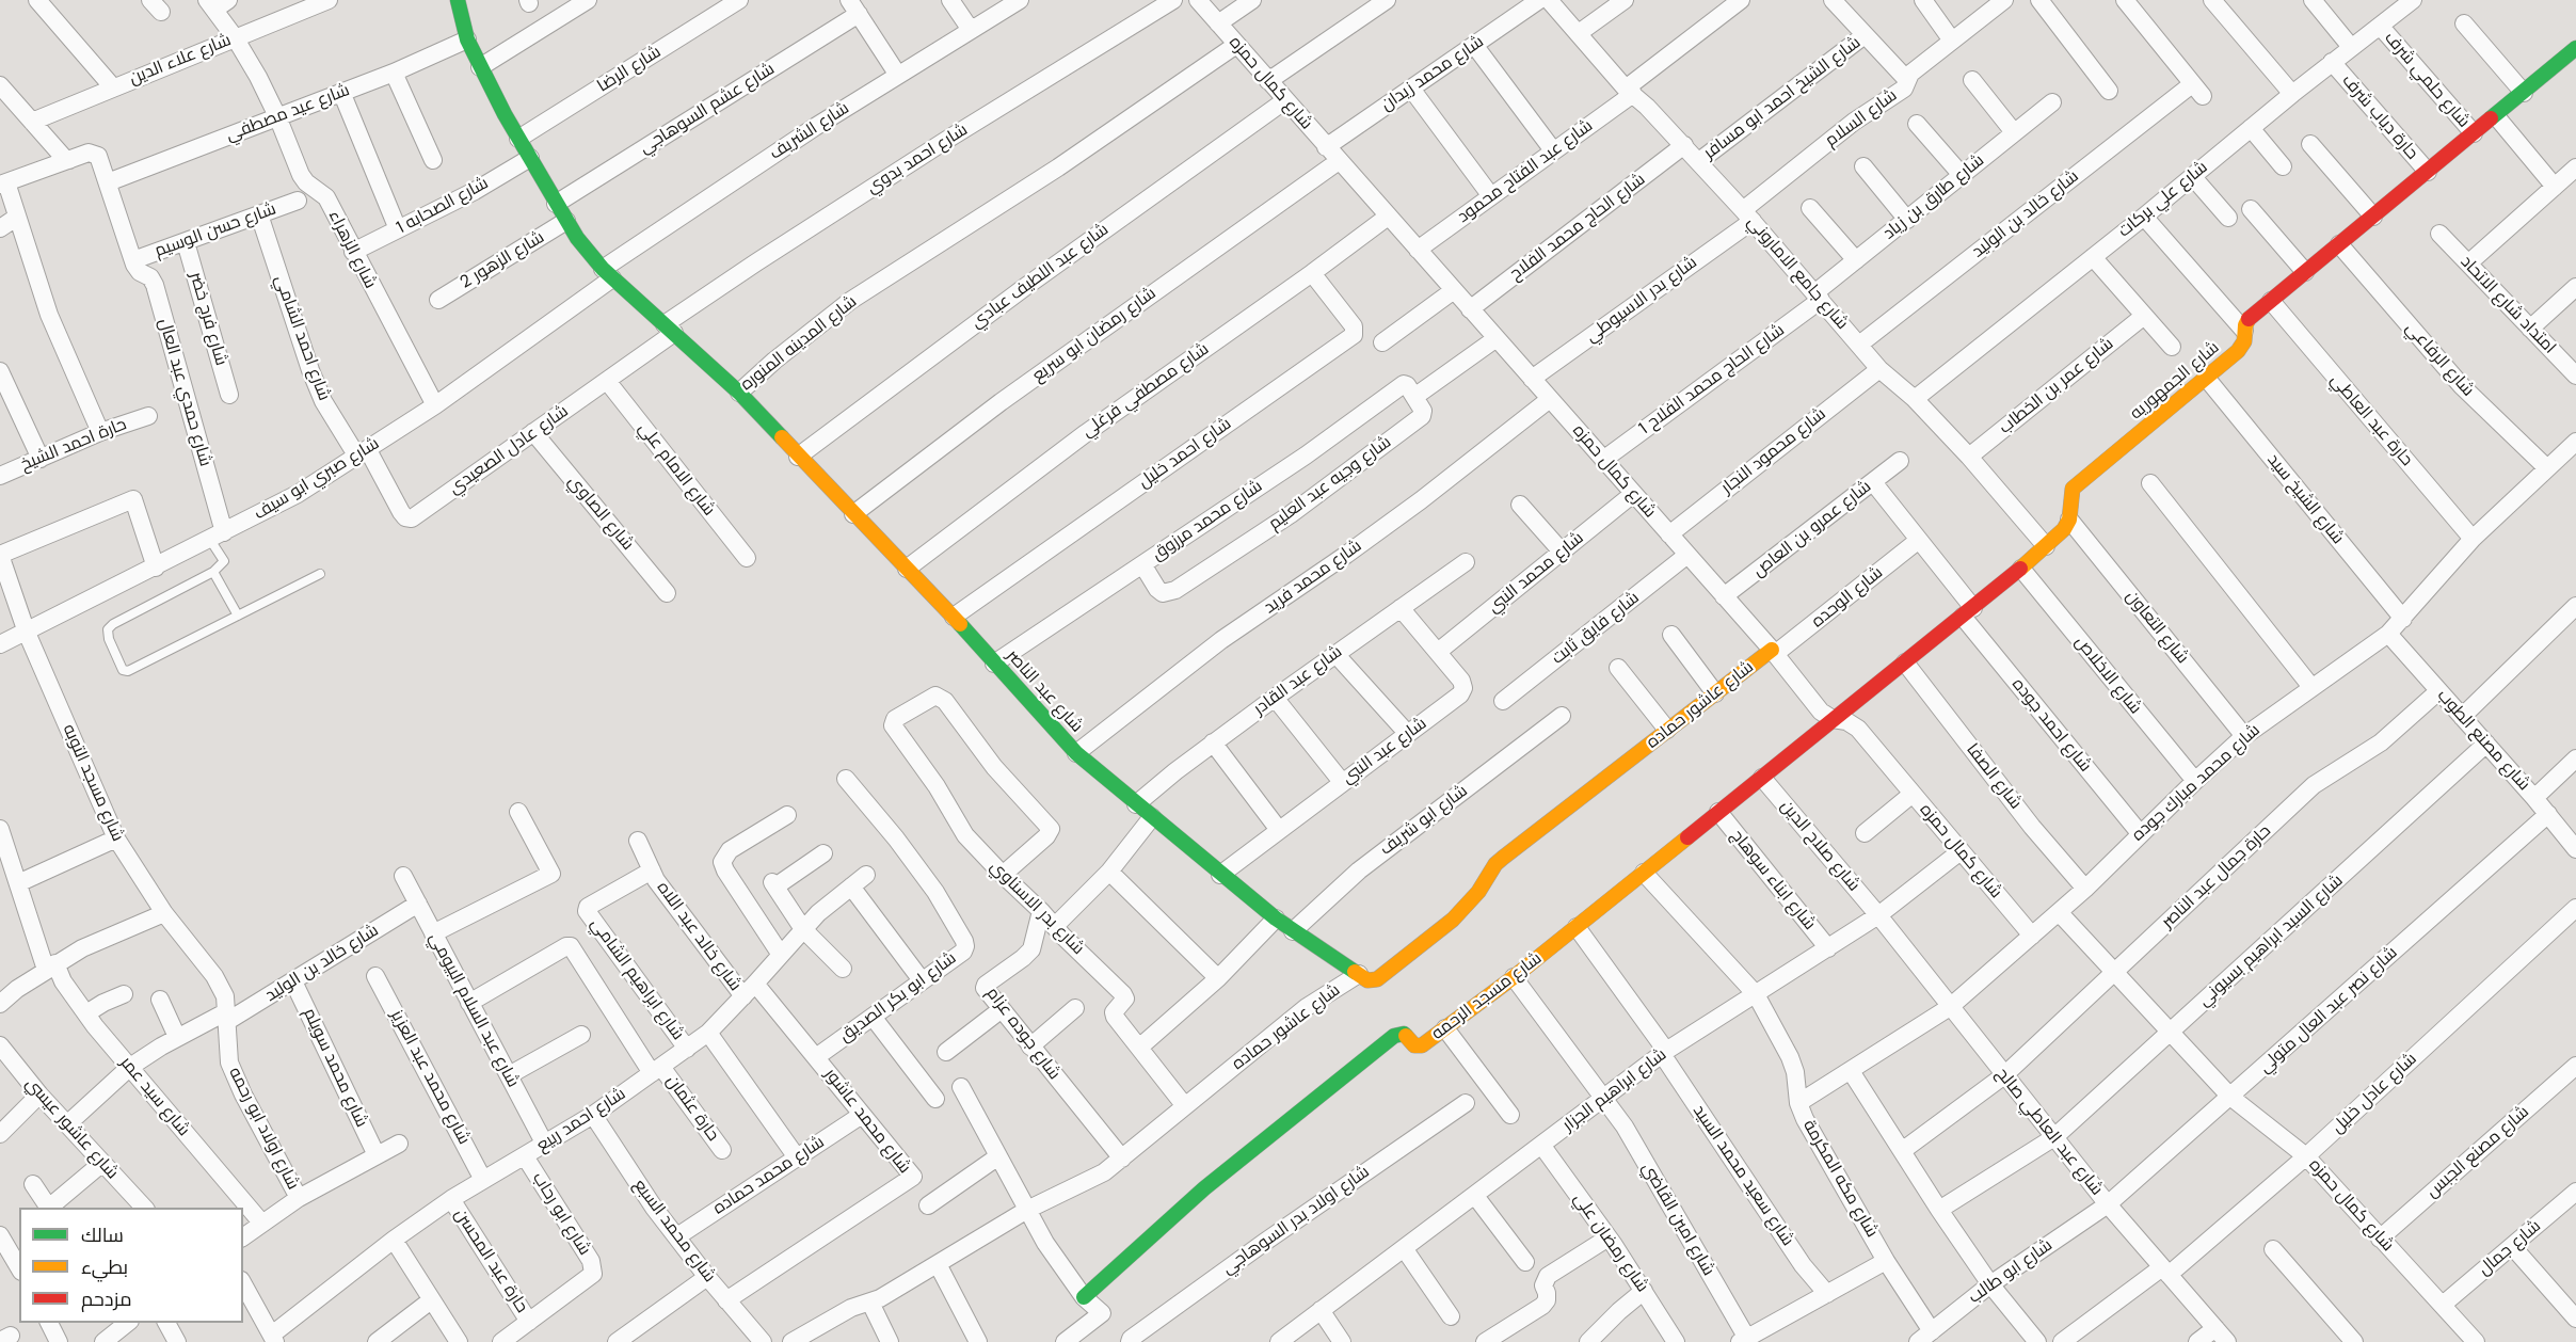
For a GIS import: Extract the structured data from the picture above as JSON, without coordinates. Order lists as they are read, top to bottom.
{
  "streets": {
    "street": [
      "شارع علاء الدين",
      "شارع الرضا",
      "شارع محمد زيدان",
      "شارع حلمي شرف",
      "شارع كمال حمزه",
      "شارع الشيخ احمد ابو مسافر",
      "شارع عشم السوهاجي",
      "شارع عيد مصطفي",
      "حارة دياب شرف",
      "شارع السلام",
      "شارع الشريف",
      "شارع احمد بدوي",
      "شارع عبد الفتاح محمود",
      "شارع طارق بن زياد",
      "شارع علي بركات",
      "شارع الصحابه 1",
      "شارع خالد بن الوليد",
      "شارع الحاج محمد الفلاح",
      "شارع حسن الوسيم",
      "شارع الزهراء",
      "شارع الزهور 2",
      "شارع جامع الاماروني",
      "شارع عبد اللطيف عبادي",
      "شارع بدر الاسيوطي",
      "امتداد شارع الاتحاد",
      "شارع فرج خضر",
      "شارع رمضان ابو سريع",
      "شارع احمد الشامي",
      "شارع المدينه المنوره",
      "شارع الرفاعي",
      "شارع الحاج محمد الفلاح 1",
      "شارع الجمهوريه",
      "شارع عمر بن الخطاب",
      "شارع مصطفي فرغلي",
      "شارع حمدي عبد العال",
      "حارة عبد العاطي",
      "حارة احمد الشيخ",
      "شارع عادل الصعيدي",
      "شارع محمود النجار",
      "شارع احمد خليل",
      "شارع الامام علي",
      "شارع صبري ابو سيف",
      "شارع وجيه عبد العليم",
      "شارع الشيخ سيد",
      "شارع الصاوي",
      "شارع محمد مرزوق",
      "شارع عمرو بن العاص",
      "شارع محمد النبي",
      "شارع محمد فريد",
      "شارع الوحده",
      "شارع التعاون",
      "شارع فايق ثابت",
      "شارع الاخلاص",
      "شارع عبد القادر",
      "شارع عبد الناصر",
      "شارع عاشور حماده",
      "شارع احمد جوده",
      "شارع مصنع الطوب",
      "شارع عبد النبي",
      "شارع الصفا",
      "شارع مسجد التوبه",
      "شارع محمد مبارك جوده",
      "شارع ابو شريف",
      "شارع صلاح الدين",
      "حارة جمال عبد الناصر",
      "شارع ابناء سوهاج",
      "شارع بدر الاسناوي",
      "شارع خالد عبد اللاه",
      "شارع السيد ابراهيم بسيوني",
      "شارع ابراهيم الشامي",
      "شارع مسجد الرحمه",
      "شارع ابو بكر الصديق",
      "شارع عبد السلام البيومي",
      "شارع نصر عبد العال متولي",
      "شارع جوده عزام",
      "شارع محمد سويلم",
      "شارع محمد عبد العزيز",
      "شارع ابراهيم الجزار",
      "شارع عادل خليل",
      "شارع سيد عمر",
      "حارة عثمان",
      "شارع احمد ربيع",
      "شارع محمد عاشور",
      "شارع عاشور عيسي",
      "شارع اولاد ابو رحمه",
      "شارع عبد العاطي صالح",
      "شارع مصنع الجبس",
      "شارع محمد حماده",
      "شارع سعيد محمد السيد",
      "شارع مكه المكرمة",
      "شارع ابو رحاب",
      "شارع امين القاضي",
      "شارع اولاد بدر السوهاجي",
      "شارع محمد السبع",
      "شارع رمضان علي",
      "شارع جمال",
      "حارة عبد المحسن",
      "شارع ابو طالب"
    ]
  },
  "crossings": [
    ["شارع علاء الدين", "شارع الزهراء"],
    ["شارع الرضا", "شارع المدينه المنوره"],
    ["شارع محمد زيدان", "شارع كمال حمزه"],
    ["شارع حلمي شرف", "شارع علي بركات"],
    ["شارع حلمي شرف", "شارع الجمهوريه"],
    ["شارع كمال حمزه", "شارع عبد الفتاح محمود"],
    ["شارع كمال حمزه", "شارع الحاج محمد الفلاح"],
    ["شارع كمال حمزه", "شارع عبد اللطيف عبادي"],
    ["شارع كمال حمزه", "شارع بدر الاسيوطي"],
    ["شارع كمال حمزه", "شارع رمضان ابو سريع"],
    ["شارع كمال حمزه", "شارع المدينه المنوره"],
    ["شارع كمال حمزه", "شارع الحاج محمد الفلاح 1"],
    ["شارع كمال حمزه", "شارع مصطفي فرغلي"],
    ["شارع كمال حمزه", "شارع محمود النجار"],
    ["شارع كمال حمزه", "شارع عمرو بن العاص"],
    ["شارع كمال حمزه", "شارع محمد النبي"],
    ["شارع كمال حمزه", "شارع محمد فريد"],
    ["شارع كمال حمزه", "شارع الوحده"],
    ["شارع كمال حمزه", "شارع فايق ثابت"],
    ["شارع كمال حمزه", "شارع عاشور حماده"],
    ["شارع كمال حمزه", "شارع محمد مبارك جوده"],
    ["شارع كمال حمزه", "حارة جمال عبد الناصر"],
    ["شارع كمال حمزه", "شارع السيد ابراهيم بسيوني"],
    ["شارع كمال حمزه", "شارع مسجد الرحمه"],
    ["شارع كمال حمزه", "شارع نصر عبد العال متولي"],
    ["شارع كمال حمزه", "شارع ابراهيم الجزار"],
    ["شارع كمال حمزه", "شارع عادل خليل"],
    ["شارع كمال حمزه", "شارع مصنع الجبس"],
    ["شارع كمال حمزه", "شارع جمال"],
    ["شارع الشيخ احمد ابو مسافر", "شارع جامع الاماروني"],
    ["شارع عشم السوهاجي", "شارع المدينه المنوره"],
    ["شارع عيد مصطفي", "شارع الزهراء"],
    ["شارع عيد مصطفي", "شارع المدينه المنوره"],
    ["حارة دياب شرف", "شارع علي بركات"],
    ["حارة دياب شرف", "شارع الجمهوريه"],
    ["شارع السلام", "شارع جامع الاماروني"],
    ["شارع السلام", "شارع بدر الاسيوطي"],
    ["شارع الشريف", "شارع المدينه المنوره"],
    ["شارع الشريف", "شارع صبري ابو سيف"],
    ["شارع احمد بدوي", "شارع المدينه المنوره"],
    ["شارع احمد بدوي", "شارع عادل الصعيدي"],
    ["شارع عبد الفتاح محمود", "شارع جامع الاماروني"],
    ["شارع طارق بن زياد", "شارع جامع الاماروني"],
    ["شارع طارق بن زياد", "شارع الحاج محمد الفلاح 1"],
    ["شارع علي بركات", "شارع جامع الاماروني"],
    ["شارع الصحابه 1", "شارع الزهراء"],
    ["شارع الصحابه 1", "شارع المدينه المنوره"],
    ["شارع خالد بن الوليد", "شارع جامع الاماروني"],
    ["شارع خالد بن الوليد", "شارع مسجد التوبه"],
    ["شارع خالد بن الوليد", "شارع عبد السلام البيومي"],
    ["شارع خالد بن الوليد", "شارع محمد سويلم"],
    ["شارع خالد بن الوليد", "شارع سيد عمر"],
    ["شارع خالد بن الوليد", "شارع عاشور عيسي"],
    ["شارع خالد بن الوليد", "شارع اولاد ابو رحمه"],
    ["شارع الحاج محمد الفلاح", "شارع جامع الاماروني"],
    ["شارع حسن الوسيم", "شارع فرج خضر"],
    ["شارع حسن الوسيم", "شارع احمد الشامي"],
    ["شارع حسن الوسيم", "شارع حمدي عبد العال"],
    ["شارع الزهراء", "شارع صبري ابو سيف"],
    ["شارع الزهور 2", "شارع المدينه المنوره"],
    ["شارع جامع الاماروني", "شارع بدر الاسيوطي"],
    ["شارع جامع الاماروني", "شارع الحاج محمد الفلاح 1"],
    ["شارع جامع الاماروني", "شارع عمر بن الخطاب"],
    ["شارع جامع الاماروني", "شارع محمود النجار"],
    ["شارع عبد اللطيف عبادي", "شارع عبد الناصر"],
    ["شارع رمضان ابو سريع", "شارع عبد الناصر"],
    ["شارع احمد الشامي", "شارع عادل الصعيدي"],
    ["شارع احمد الشامي", "شارع صبري ابو سيف"],
    ["شارع المدينه المنوره", "شارع عادل الصعيدي"],
    ["شارع المدينه المنوره", "شارع صبري ابو سيف"],
    ["شارع المدينه المنوره", "شارع عبد الناصر"],
    ["شارع الرفاعي", "شارع الجمهوريه"],
    ["شارع الرفاعي", "شارع محمد مبارك جوده"],
    ["شارع الجمهوريه", "حارة عبد العاطي"],
    ["شارع الجمهوريه", "شارع الشيخ سيد"],
    ["شارع الجمهوريه", "شارع التعاون"],
    ["شارع مصطفي فرغلي", "شارع احمد خليل"],
    ["شارع مصطفي فرغلي", "شارع عبد الناصر"],
    ["شارع حمدي عبد العال", "شارع صبري ابو سيف"],
    ["حارة عبد العاطي", "شارع محمد مبارك جوده"],
    ["شارع عادل الصعيدي", "شارع الامام علي"],
    ["شارع عادل الصعيدي", "شارع صبري ابو سيف"],
    ["شارع عادل الصعيدي", "شارع الصاوي"],
    ["شارع احمد خليل", "شارع عبد الناصر"],
    ["شارع صبري ابو سيف", "شارع مسجد التوبه"],
    ["شارع وجيه عبد العليم", "شارع محمد مرزوق"],
    ["شارع الشيخ سيد", "شارع محمد مبارك جوده"],
    ["شارع محمد مرزوق", "شارع عبد الناصر"],
    ["شارع عمرو بن العاص", "شارع احمد جوده"],
    ["شارع محمد النبي", "شارع عبد النبي"],
    ["شارع محمد فريد", "شارع عبد الناصر"],
    ["شارع الوحده", "شارع عاشور حماده"],
    ["شارع الوحده", "شارع احمد جوده"],
    ["شارع التعاون", "شارع محمد مبارك جوده"],
    ["شارع الاخلاص", "شارع محمد مبارك جوده"],
    ["شارع عبد القادر", "شارع عبد الناصر"],
    ["شارع عبد القادر", "شارع عبد النبي"],
    ["شارع عبد الناصر", "شارع عاشور حماده"],
    ["شارع عبد الناصر", "شارع عبد النبي"],
    ["شارع عبد الناصر", "شارع ابو شريف"],
    ["شارع عاشور حماده", "شارع بدر الاسناوي"],
    ["شارع عاشور حماده", "شارع جوده عزام"],
    ["شارع احمد جوده", "شارع محمد مبارك جوده"],
    ["شارع مصنع الطوب", "شارع محمد مبارك جوده"],
    ["شارع مصنع الطوب", "حارة جمال عبد الناصر"],
    ["شارع مصنع الطوب", "شارع السيد ابراهيم بسيوني"],
    ["شارع مصنع الطوب", "شارع نصر عبد العال متولي"],
    ["شارع الصفا", "شارع محمد مبارك جوده"],
    ["شارع مسجد التوبه", "شارع اولاد ابو رحمه"],
    ["شارع محمد مبارك جوده", "شارع عبد العاطي صالح"],
    ["شارع محمد مبارك جوده", "شارع مكه المكرمة"],
    ["شارع صلاح الدين", "شارع مسجد الرحمه"],
    ["شارع صلاح الدين", "شارع ابراهيم الجزار"],
    ["شارع صلاح الدين", "شارع عبد العاطي صالح"],
    ["حارة جمال عبد الناصر", "شارع عبد العاطي صالح"],
    ["شارع ابناء سوهاج", "شارع مسجد الرحمه"],
    ["شارع ابناء سوهاج", "شارع ابراهيم الجزار"],
    ["شارع بدر الاسناوي", "شارع جوده عزام"],
    ["شارع خالد عبد اللاه", "شارع ابراهيم الشامي"],
    ["شارع خالد عبد اللاه", "شارع احمد ربيع"],
    ["شارع خالد عبد اللاه", "شارع محمد عاشور"],
    ["شارع السيد ابراهيم بسيوني", "شارع عبد العاطي صالح"],
    ["شارع ابراهيم الشامي", "شارع احمد ربيع"],
    ["شارع مسجد الرحمه", "شارع سعيد محمد السيد"],
    ["شارع مسجد الرحمه", "شارع مكه المكرمة"],
    ["شارع مسجد الرحمه", "شارع امين القاضي"],
    ["شارع ابو بكر الصديق", "شارع محمد عاشور"],
    ["شارع عبد السلام البيومي", "حارة عثمان"],
    ["شارع عبد السلام البيومي", "شارع احمد ربيع"],
    ["شارع نصر عبد العال متولي", "شارع عبد العاطي صالح"],
    ["شارع نصر عبد العال متولي", "شارع ابو طالب"],
    ["شارع محمد عبد العزيز", "شارع احمد ربيع"],
    ["شارع ابراهيم الجزار", "شارع عبد العاطي صالح"],
    ["شارع ابراهيم الجزار", "شارع سعيد محمد السيد"],
    ["شارع ابراهيم الجزار", "شارع مكه المكرمة"],
    ["شارع ابراهيم الجزار", "شارع امين القاضي"],
    ["شارع ابراهيم الجزار", "شارع رمضان علي"],
    ["شارع عادل خليل", "شارع عبد العاطي صالح"],
    ["حارة عثمان", "شارع احمد ربيع"],
    ["شارع احمد ربيع", "شارع محمد عاشور"],
    ["شارع احمد ربيع", "شارع ابو رحاب"],
    ["شارع احمد ربيع", "شارع محمد السبع"],
    ["شارع احمد ربيع", "حارة عبد المحسن"],
    ["شارع محمد عاشور", "شارع محمد حماده"],
    ["شارع محمد عاشور", "شارع محمد السبع"],
    ["شارع عبد العاطي صالح", "شارع ابو طالب"],
    ["شارع محمد حماده", "شارع محمد السبع"],
    ["شارع مكه المكرمة", "شارع ابو طالب"],
    ["شارع ابو رحاب", "حارة عبد المحسن"]
  ],
  "legend": ["سالك", "بطيء", "مزدحم"]
}
